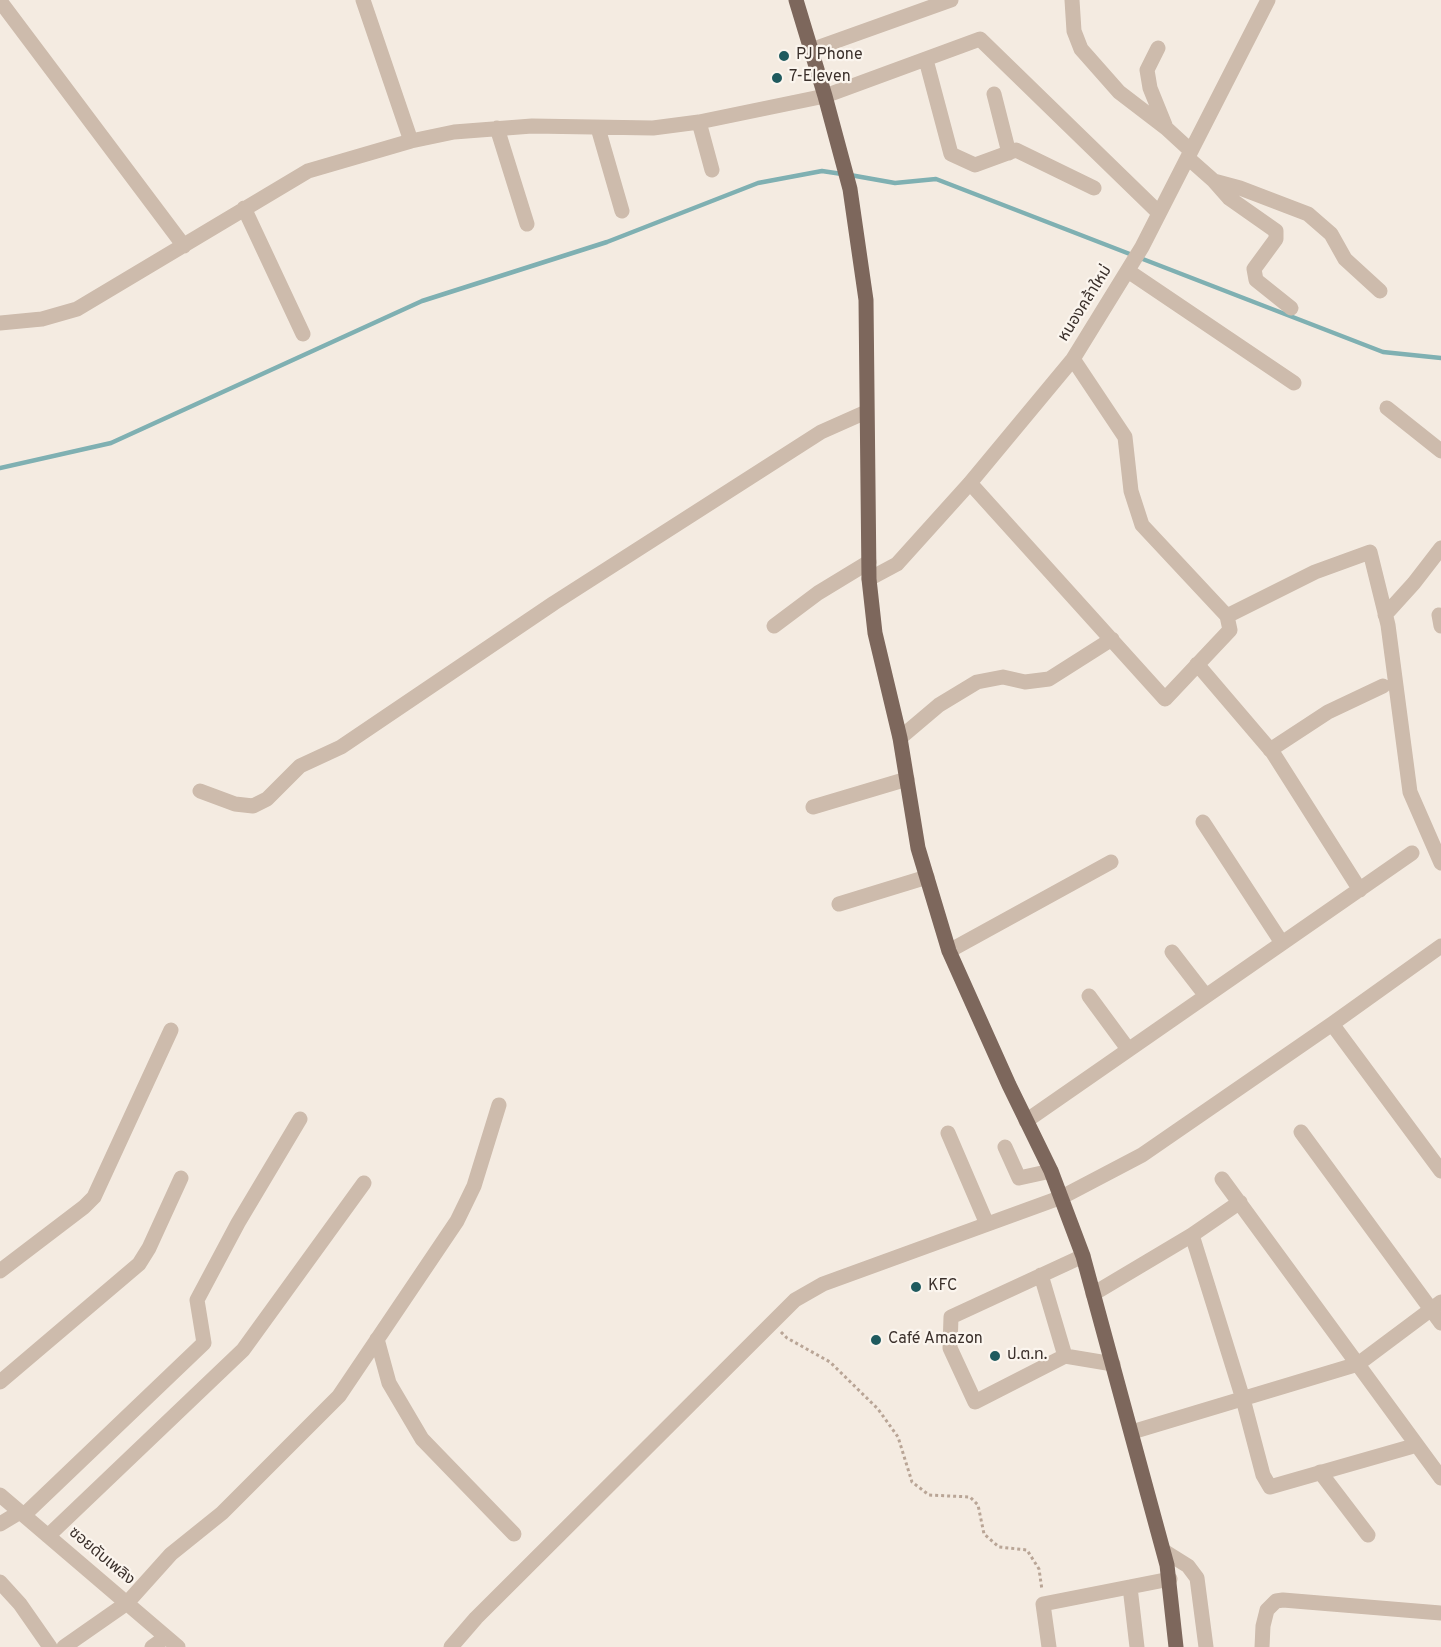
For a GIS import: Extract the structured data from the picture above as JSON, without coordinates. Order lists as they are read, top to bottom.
{
  "streets": {
    "street": ["หนองคล้าใหม่", "ซอยดับเพลิง"]
  },
  "places": [
    "PJ Phone",
    "7-Eleven",
    "KFC",
    "Café Amazon",
    "ป.ต.ท."
  ]
}
